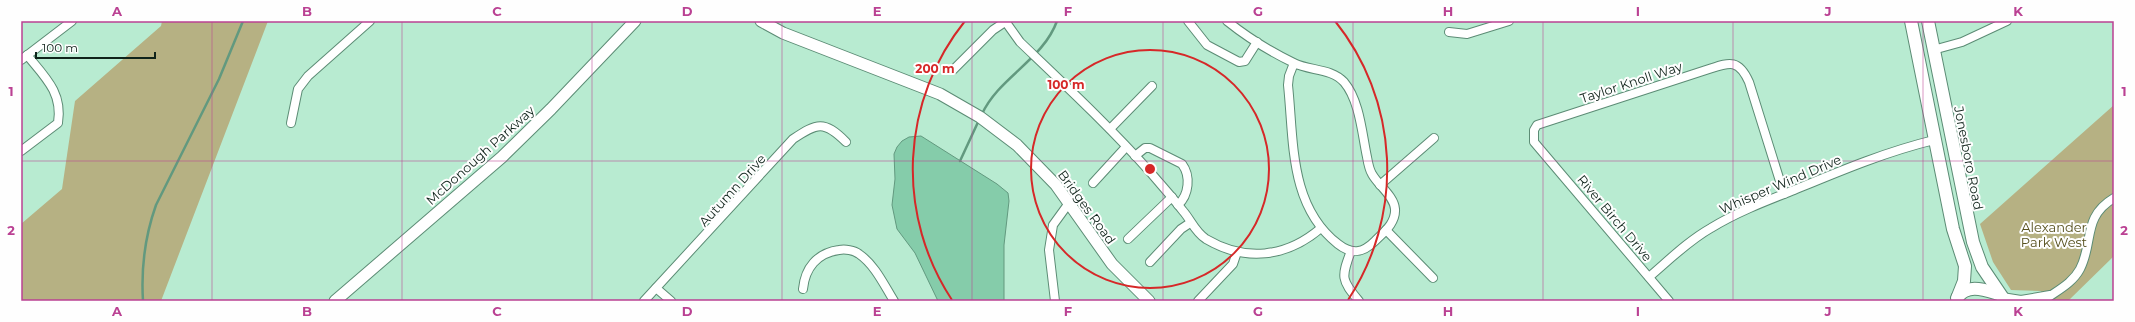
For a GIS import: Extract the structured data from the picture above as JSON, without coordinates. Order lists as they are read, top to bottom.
{
  "streets": {
    "main road": ["Jonesboro Road"],
    "street": [
      "Taylor Knoll Way",
      "McDonough Parkway",
      "Whisper Wind Drive",
      "Autumn Drive",
      "Bridges Road",
      "River Birch Drive"
    ]
  },
  "crossings": [
    ["Taylor Knoll Way", "Whisper Wind Drive"],
    ["Taylor Knoll Way", "River Birch Drive"],
    ["Whisper Wind Drive", "River Birch Drive"]
  ],
  "parks": ["Alexander Park West"],
  "scale_bar": "100 m",
  "grid": {
    "columns": [
      "A",
      "B",
      "C",
      "D",
      "E",
      "F",
      "G",
      "H",
      "I",
      "J",
      "K"
    ],
    "rows": ["1", "2"]
  },
  "rings": ["200 m", "100 m"]
}
